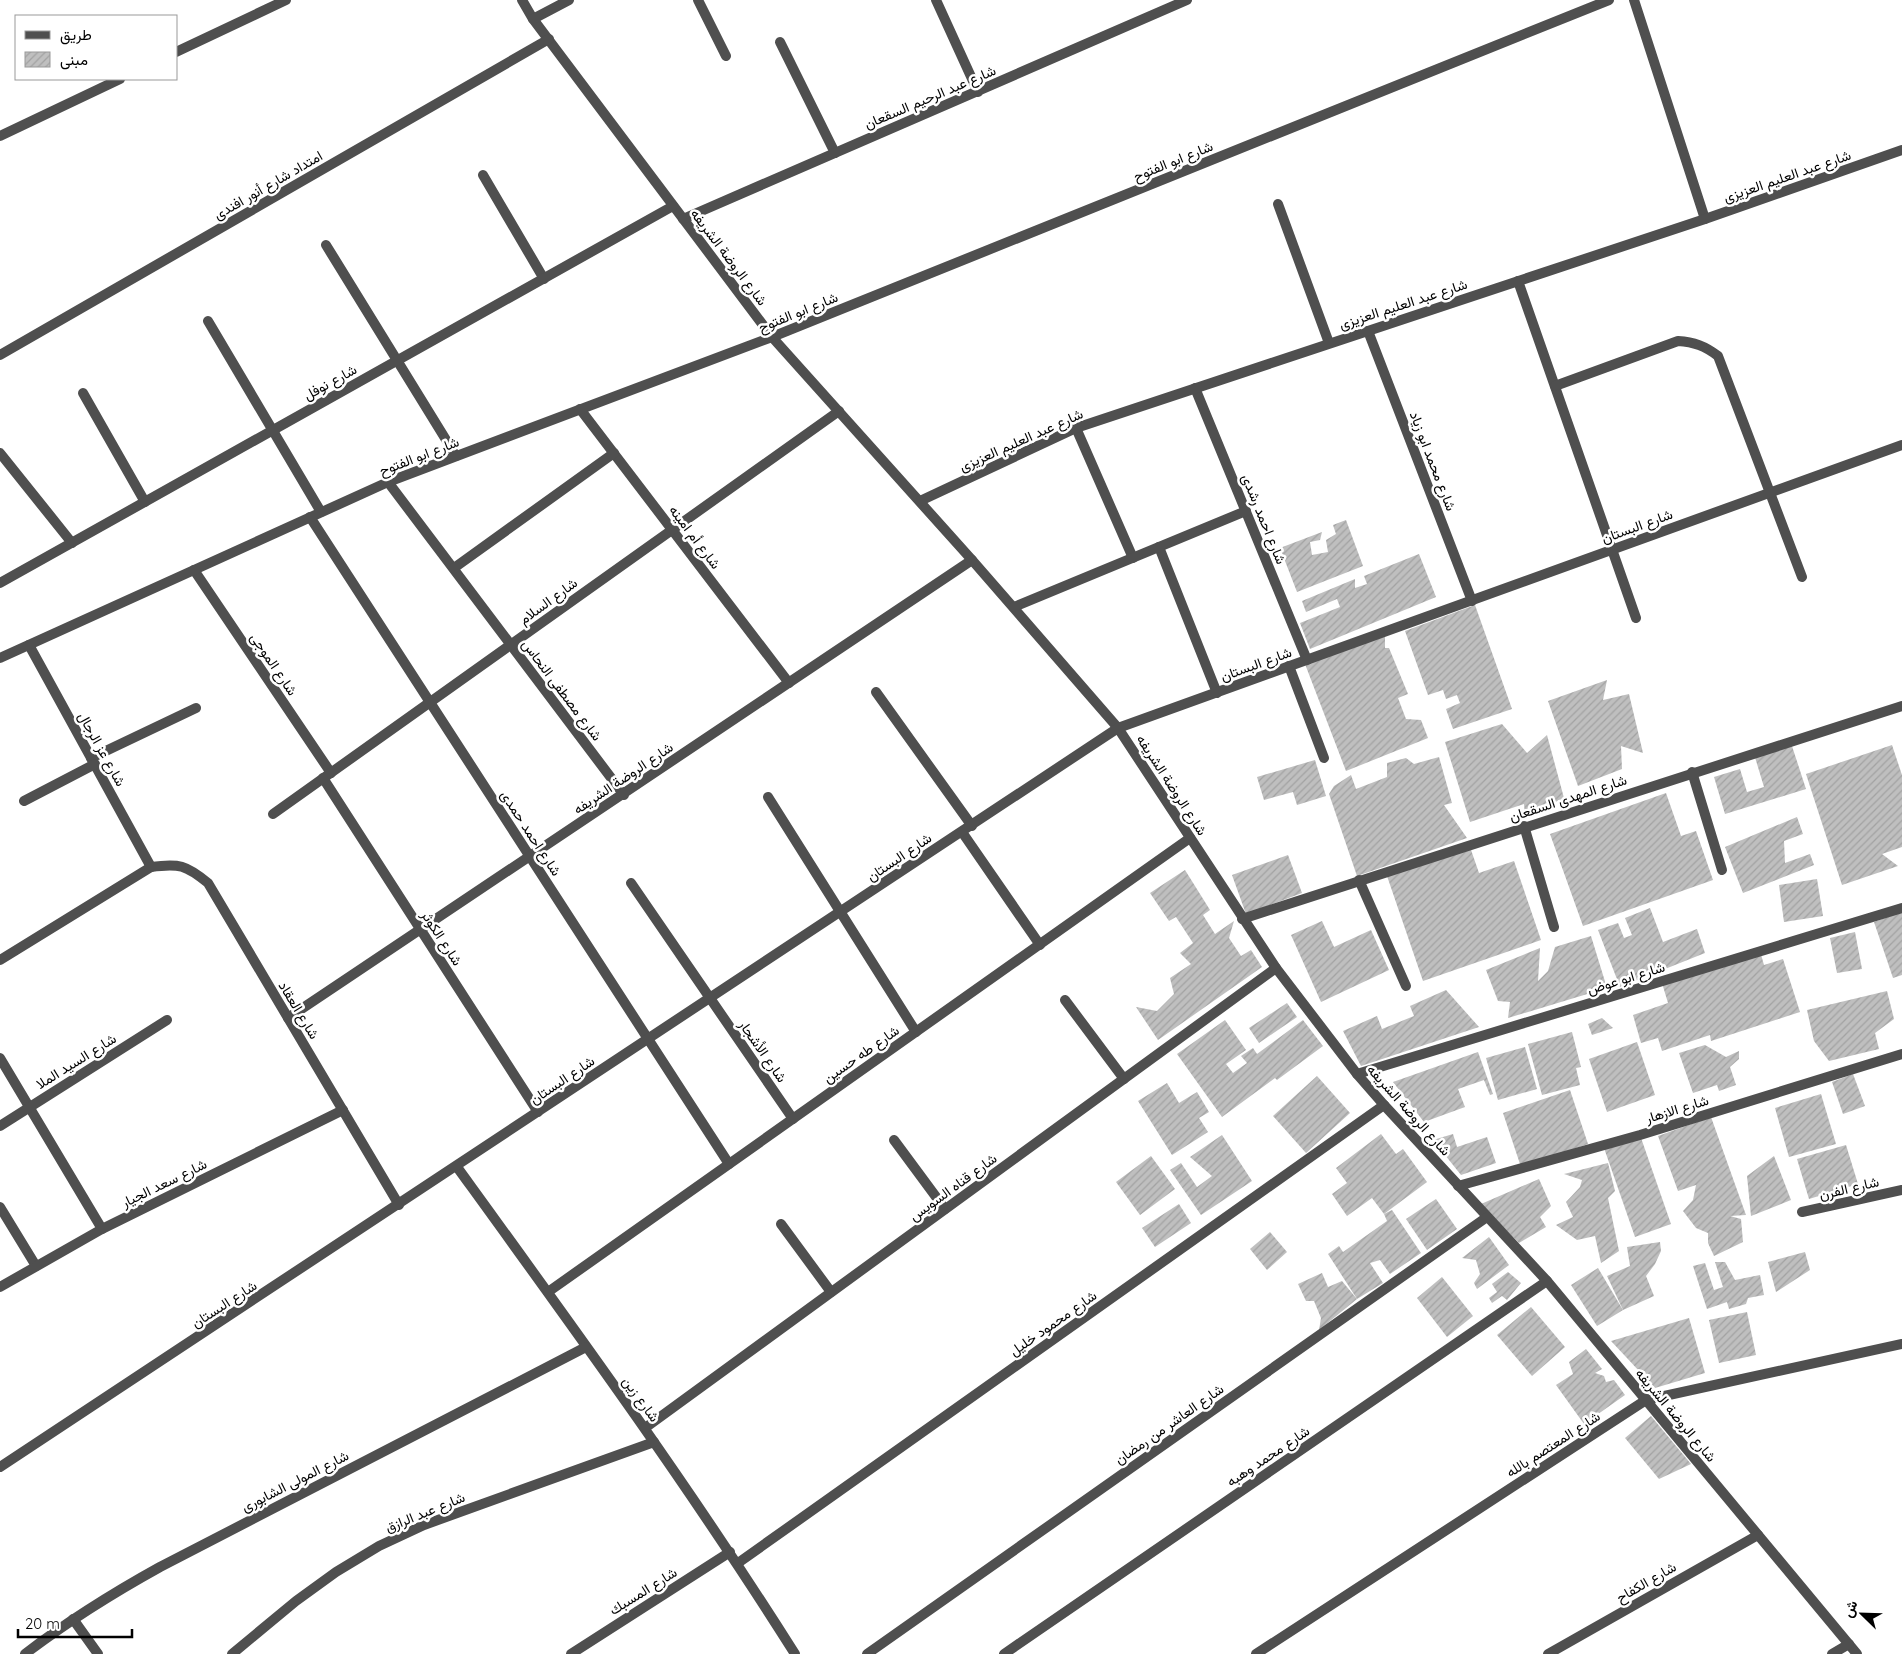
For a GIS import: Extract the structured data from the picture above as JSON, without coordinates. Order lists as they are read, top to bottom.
{
  "streets": {
    "street": [
      "شارع عبد الرحيم السقعان",
      "شارع ابو الفتوح",
      "شارع عبد العليم العزيزى",
      "امتداد شارع أنور افندى",
      "شارع الروضة الشريفه",
      "شارع نوفل",
      "شارع محمد ابو زياد",
      "شارع احمد رشدى",
      "شارع البستان",
      "شارع أم امينه",
      "شارع السلام",
      "شارع الموجى",
      "شارع مصطفى النحاس",
      "شارع عز الرجال",
      "شارع المهدى السقعان",
      "شارع احمد حمدى",
      "شارع الكوثر",
      "شارع ابو عوض",
      "شارع العقاد",
      "شارع الأشجار",
      "شارع طه حسين",
      "شارع السيد الملا",
      "شارع الازهار",
      "شارع سعد الجيار",
      "شارع قناه السويس",
      "شارع الفرن",
      "شارع محمود خليل",
      "شارع زين",
      "شارع العاشر من رمضان",
      "شارع المعتصم بالله",
      "شارع محمد وهبه",
      "شارع المولى الشابورى",
      "شارع عبد الرازق",
      "شارع الكفاح",
      "شارع المسبك"
    ]
  },
  "crossings": [
    ["شارع عبد الرحيم السقعان", "شارع الروضة الشريفه"],
    ["شارع ابو الفتوح", "شارع الروضة الشريفه"],
    ["شارع ابو الفتوح", "شارع أم امينه"],
    ["شارع ابو الفتوح", "شارع الموجى"],
    ["شارع ابو الفتوح", "شارع مصطفى النحاس"],
    ["شارع ابو الفتوح", "شارع عز الرجال"],
    ["شارع ابو الفتوح", "شارع احمد حمدى"],
    ["شارع عبد العليم العزيزى", "شارع الروضة الشريفه"],
    ["شارع عبد العليم العزيزى", "شارع محمد ابو زياد"],
    ["شارع عبد العليم العزيزى", "شارع احمد رشدى"],
    ["امتداد شارع أنور افندى", "شارع الروضة الشريفه"],
    ["شارع الروضة الشريفه", "شارع نوفل"],
    ["شارع الروضة الشريفه", "شارع البستان"],
    ["شارع الروضة الشريفه", "شارع أم امينه"],
    ["شارع الروضة الشريفه", "شارع السلام"],
    ["شارع الروضة الشريفه", "شارع مصطفى النحاس"],
    ["شارع الروضة الشريفه", "شارع المهدى السقعان"],
    ["شارع الروضة الشريفه", "شارع احمد حمدى"],
    ["شارع الروضة الشريفه", "شارع الكوثر"],
    ["شارع الروضة الشريفه", "شارع ابو عوض"],
    ["شارع الروضة الشريفه", "شارع العقاد"],
    ["شارع الروضة الشريفه", "شارع طه حسين"],
    ["شارع الروضة الشريفه", "شارع الازهار"],
    ["شارع الروضة الشريفه", "شارع قناه السويس"],
    ["شارع الروضة الشريفه", "شارع محمود خليل"],
    ["شارع الروضة الشريفه", "شارع العاشر من رمضان"],
    ["شارع الروضة الشريفه", "شارع المعتصم بالله"],
    ["شارع الروضة الشريفه", "شارع محمد وهبه"],
    ["شارع الروضة الشريفه", "شارع الكفاح"],
    ["شارع محمد ابو زياد", "شارع البستان"],
    ["شارع احمد رشدى", "شارع البستان"],
    ["شارع البستان", "شارع احمد حمدى"],
    ["شارع البستان", "شارع الكوثر"],
    ["شارع البستان", "شارع العقاد"],
    ["شارع البستان", "شارع الأشجار"],
    ["شارع البستان", "شارع زين"],
    ["شارع أم امينه", "شارع السلام"],
    ["شارع السلام", "شارع الموجى"],
    ["شارع السلام", "شارع مصطفى النحاس"],
    ["شارع السلام", "شارع احمد حمدى"],
    ["شارع السلام", "شارع الكوثر"],
    ["شارع الموجى", "شارع الكوثر"],
    ["شارع عز الرجال", "شارع العقاد"],
    ["شارع احمد حمدى", "شارع طه حسين"],
    ["شارع العقاد", "شارع سعد الجيار"],
    ["شارع الأشجار", "شارع طه حسين"],
    ["شارع طه حسين", "شارع زين"],
    ["شارع قناه السويس", "شارع زين"],
    ["شارع محمود خليل", "شارع زين"],
    ["شارع زين", "شارع المولى الشابورى"],
    ["شارع زين", "شارع عبد الرازق"],
    ["شارع زين", "شارع المسبك"]
  ],
  "legend": ["طريق", "مبنى"],
  "scale_bar": "20 m",
  "north": "top left"
}
